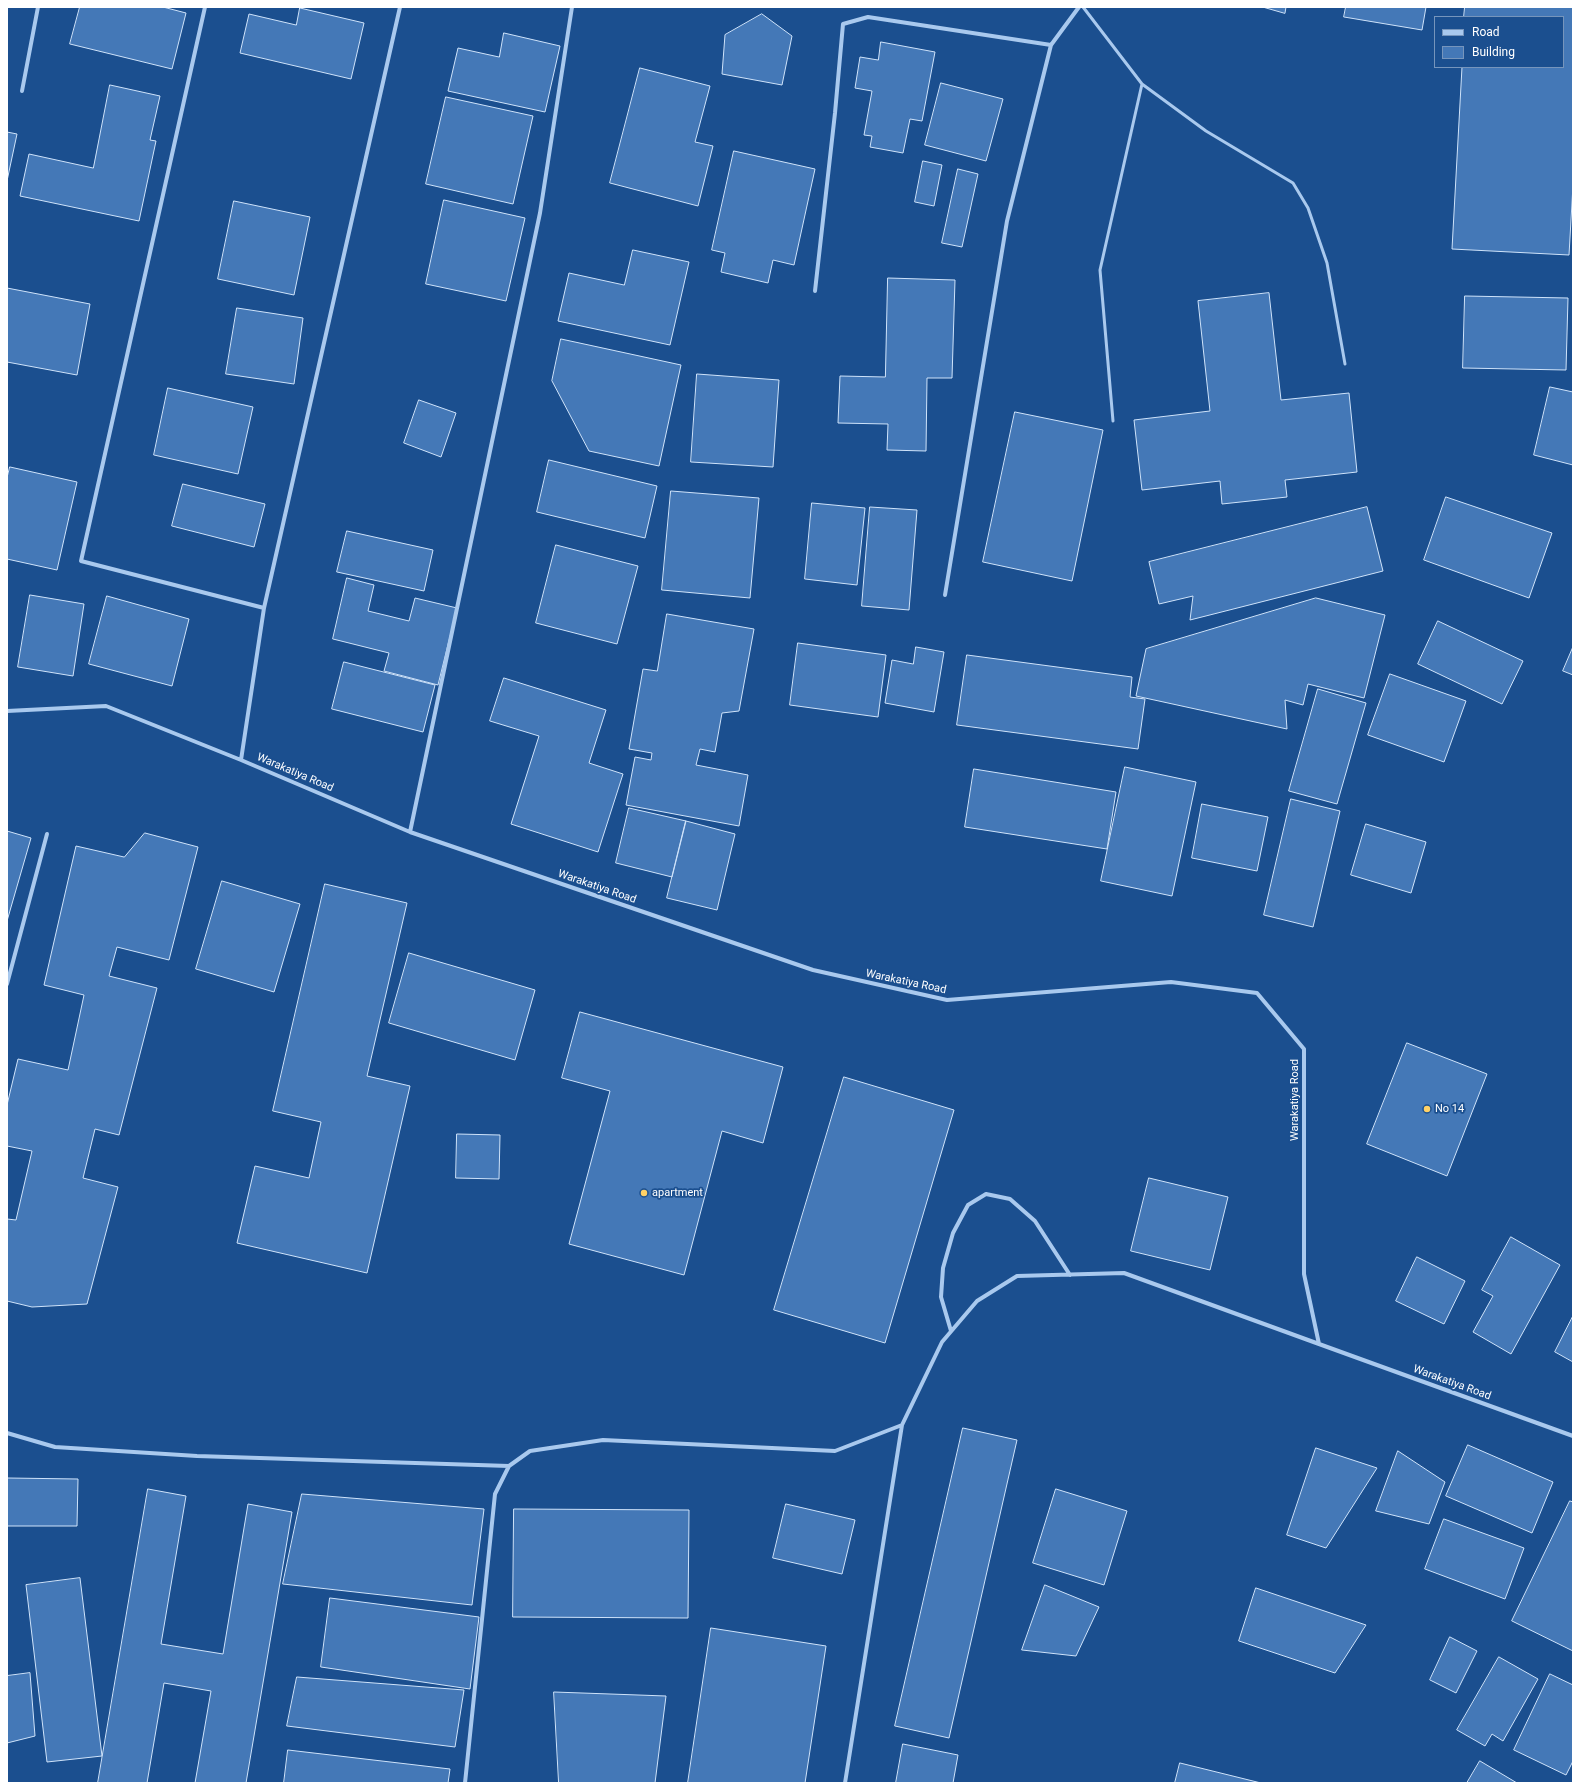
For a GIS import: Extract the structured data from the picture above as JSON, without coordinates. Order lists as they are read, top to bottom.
{
  "streets": {
    "street": ["Warakatiya Road"]
  },
  "places": ["No 14", "apartment"],
  "legend": ["Road", "Building"]
}
